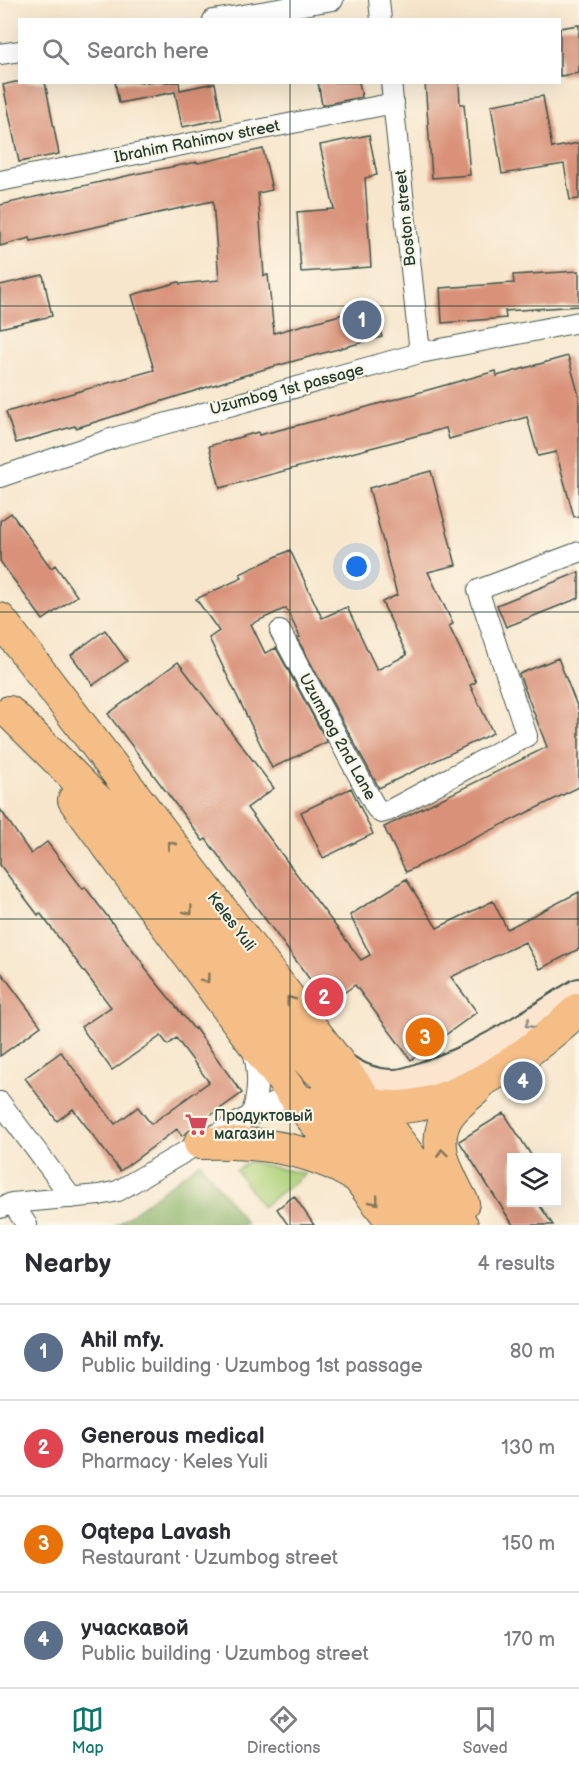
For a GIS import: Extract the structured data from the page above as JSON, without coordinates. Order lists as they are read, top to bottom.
{
  "streets": {
    "main road": ["Keles Yuli"],
    "street": [
      "Ibrahim Rahimov street",
      "Boston street",
      "Uzumbog 1st passage",
      "Uzumbog 2nd Lane"
    ]
  },
  "crossings": [
    ["Ibrahim Rahimov street", "Boston street"],
    ["Boston street", "Uzumbog 1st passage"]
  ],
  "places": {
    "supermarket": ["Продуктовый магазин"]
  },
  "page": {
    "search": "Search here",
    "pins": [
      "1",
      "2",
      "3",
      "4"
    ],
    "heading": ["Nearby", "4 results"],
    "list": [
      {
        "mark": "1",
        "name": "Ahil mfy.",
        "note": "Public building · Uzumbog 1st passage",
        "value": "80 m"
      },
      {
        "mark": "2",
        "name": "Generous medical",
        "note": "Pharmacy · Keles Yuli",
        "value": "130 m"
      },
      {
        "mark": "3",
        "name": "Oqtepa Lavash",
        "note": "Restaurant · Uzumbog street",
        "value": "150 m"
      },
      {
        "mark": "4",
        "name": "учаскавой",
        "note": "Public building · Uzumbog street",
        "value": "170 m"
      }
    ],
    "nav": ["Map", "Directions", "Saved"]
  }
}
